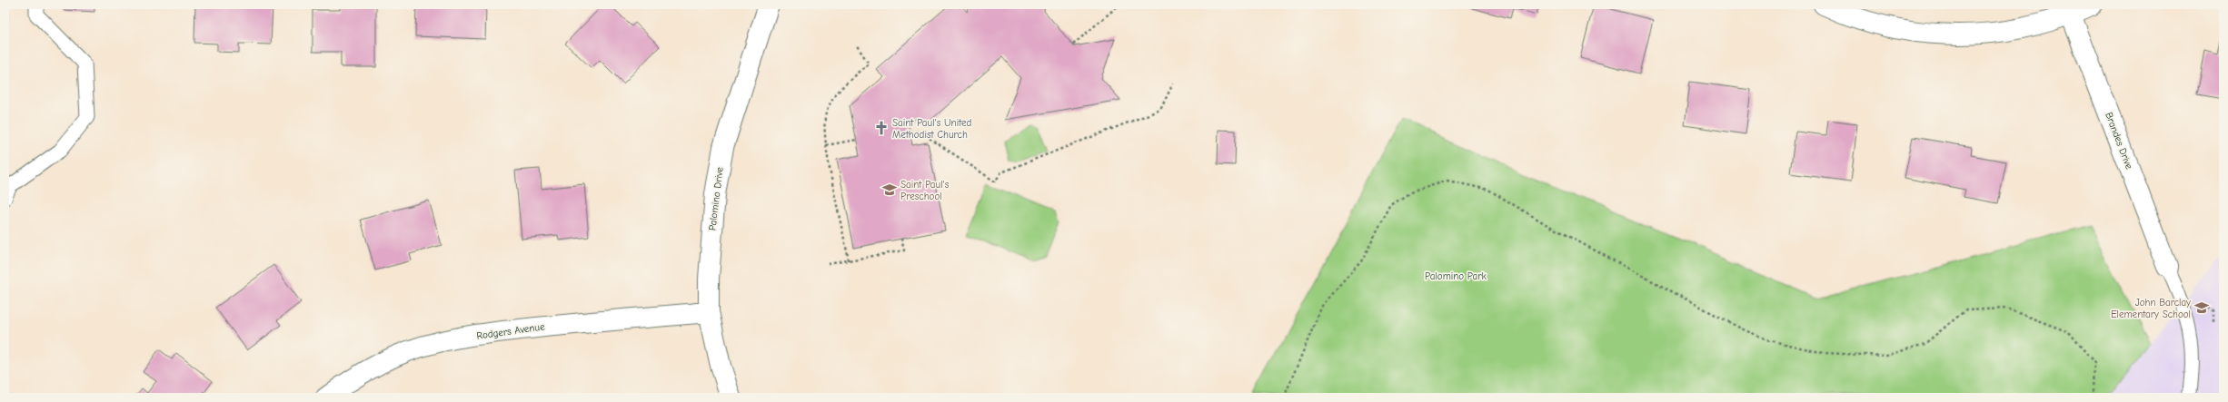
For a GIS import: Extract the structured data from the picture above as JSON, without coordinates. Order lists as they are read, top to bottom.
{
  "streets": {
    "street": ["Brandes Drive", "Palomino Drive", "Rodgers Avenue"]
  },
  "crossings": [
    ["Palomino Drive", "Rodgers Avenue"]
  ],
  "parks": ["Palomino Park"],
  "places": {
    "church": ["Saint Paul's United Methodist Church"],
    "school or university": ["Saint Paul's Preschool", "John Barclay Elementary School"]
  }
}
